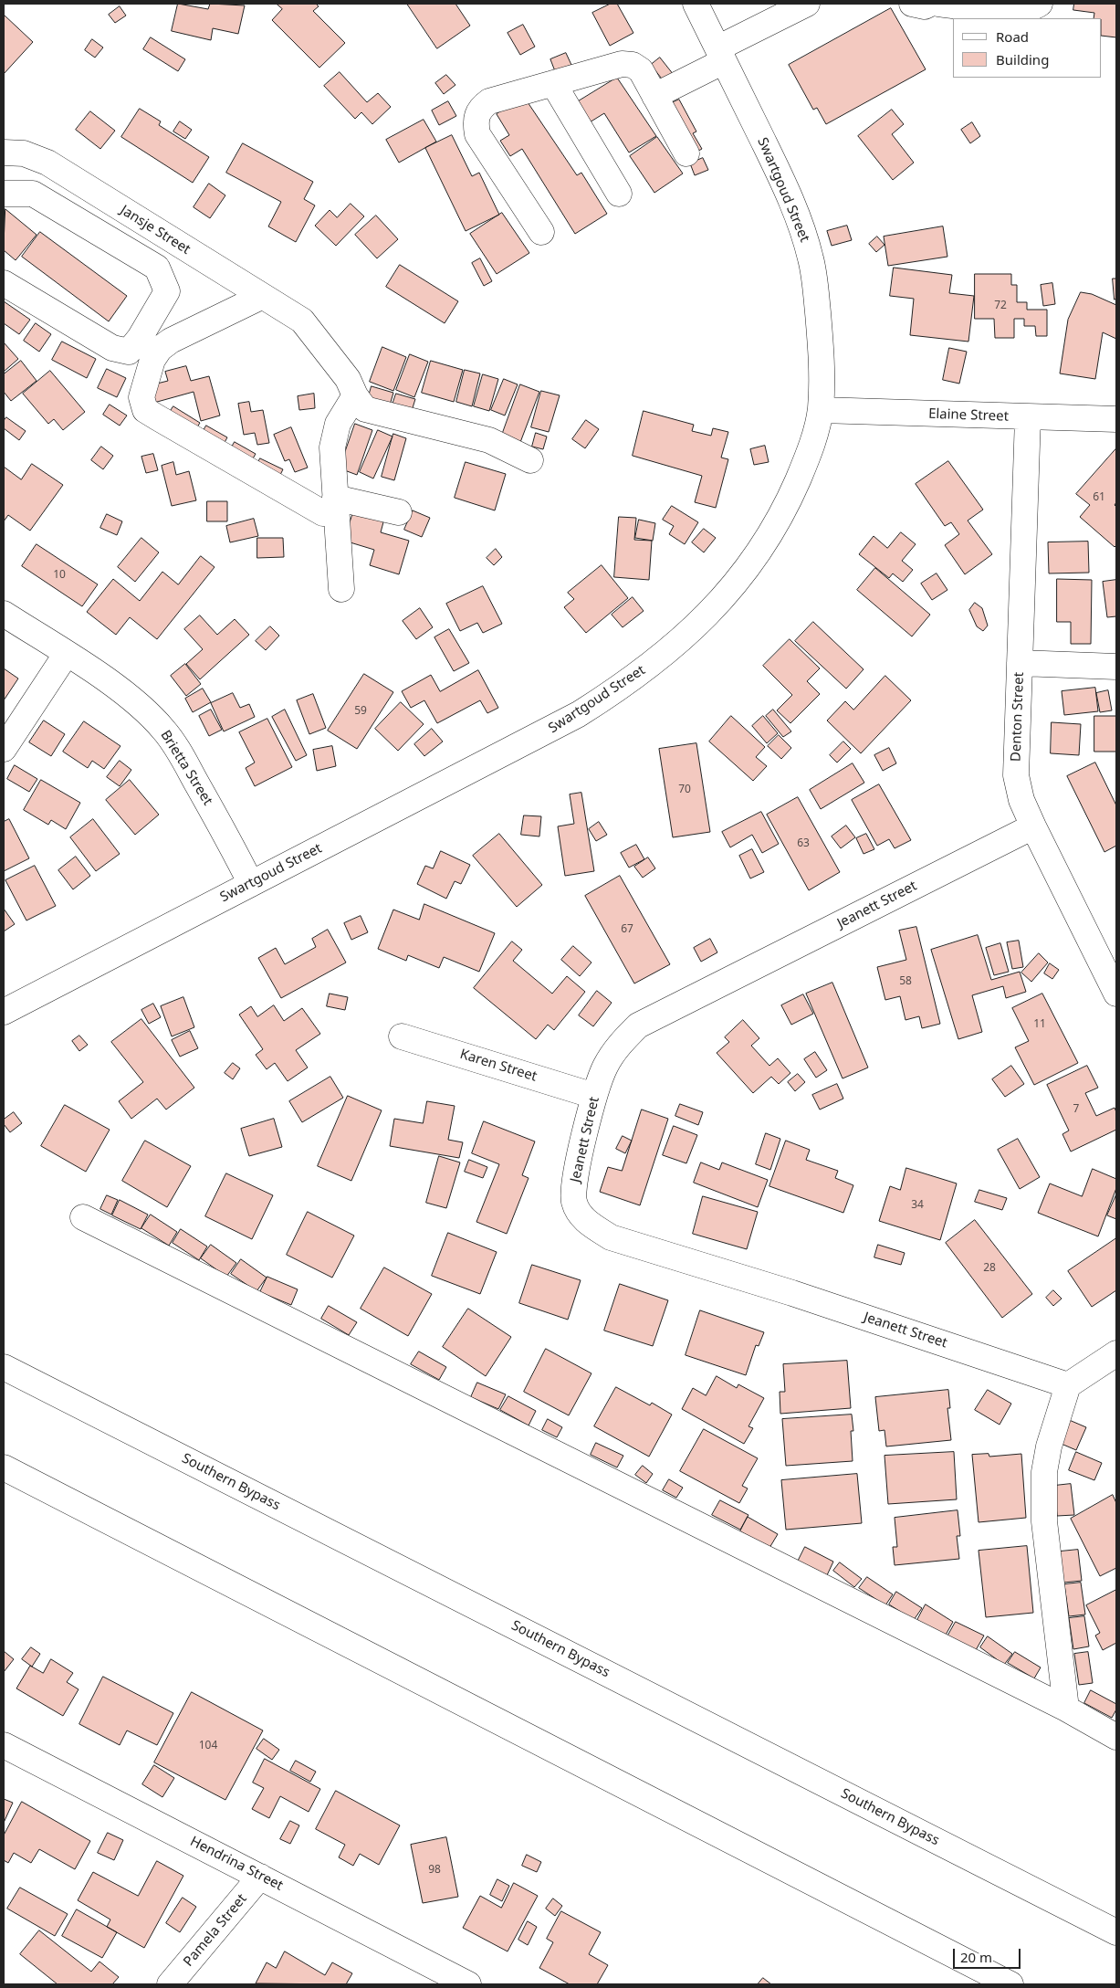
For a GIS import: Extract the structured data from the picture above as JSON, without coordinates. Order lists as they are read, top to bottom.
{
  "streets": {
    "main road": [
      "Swartgoud Street",
      "Jansje Street",
      "Elaine Street",
      "Denton Street",
      "Brietta Street",
      "Jeanett Street",
      "Karen Street",
      "Southern Bypass",
      "Hendrina Street",
      "Pamela Street"
    ]
  },
  "crossings": [
    ["Swartgoud Street", "Elaine Street"],
    ["Swartgoud Street", "Brietta Street"],
    ["Elaine Street", "Denton Street"],
    ["Denton Street", "Jeanett Street"],
    ["Jeanett Street", "Karen Street"],
    ["Hendrina Street", "Pamela Street"]
  ],
  "house_numbers": [
    "72",
    "61",
    "10",
    "59",
    "70",
    "63",
    "67",
    "58",
    "11",
    "7",
    "34",
    "28",
    "104",
    "98"
  ],
  "legend": ["Road", "Building"],
  "scale_bar": "20 m"
}
